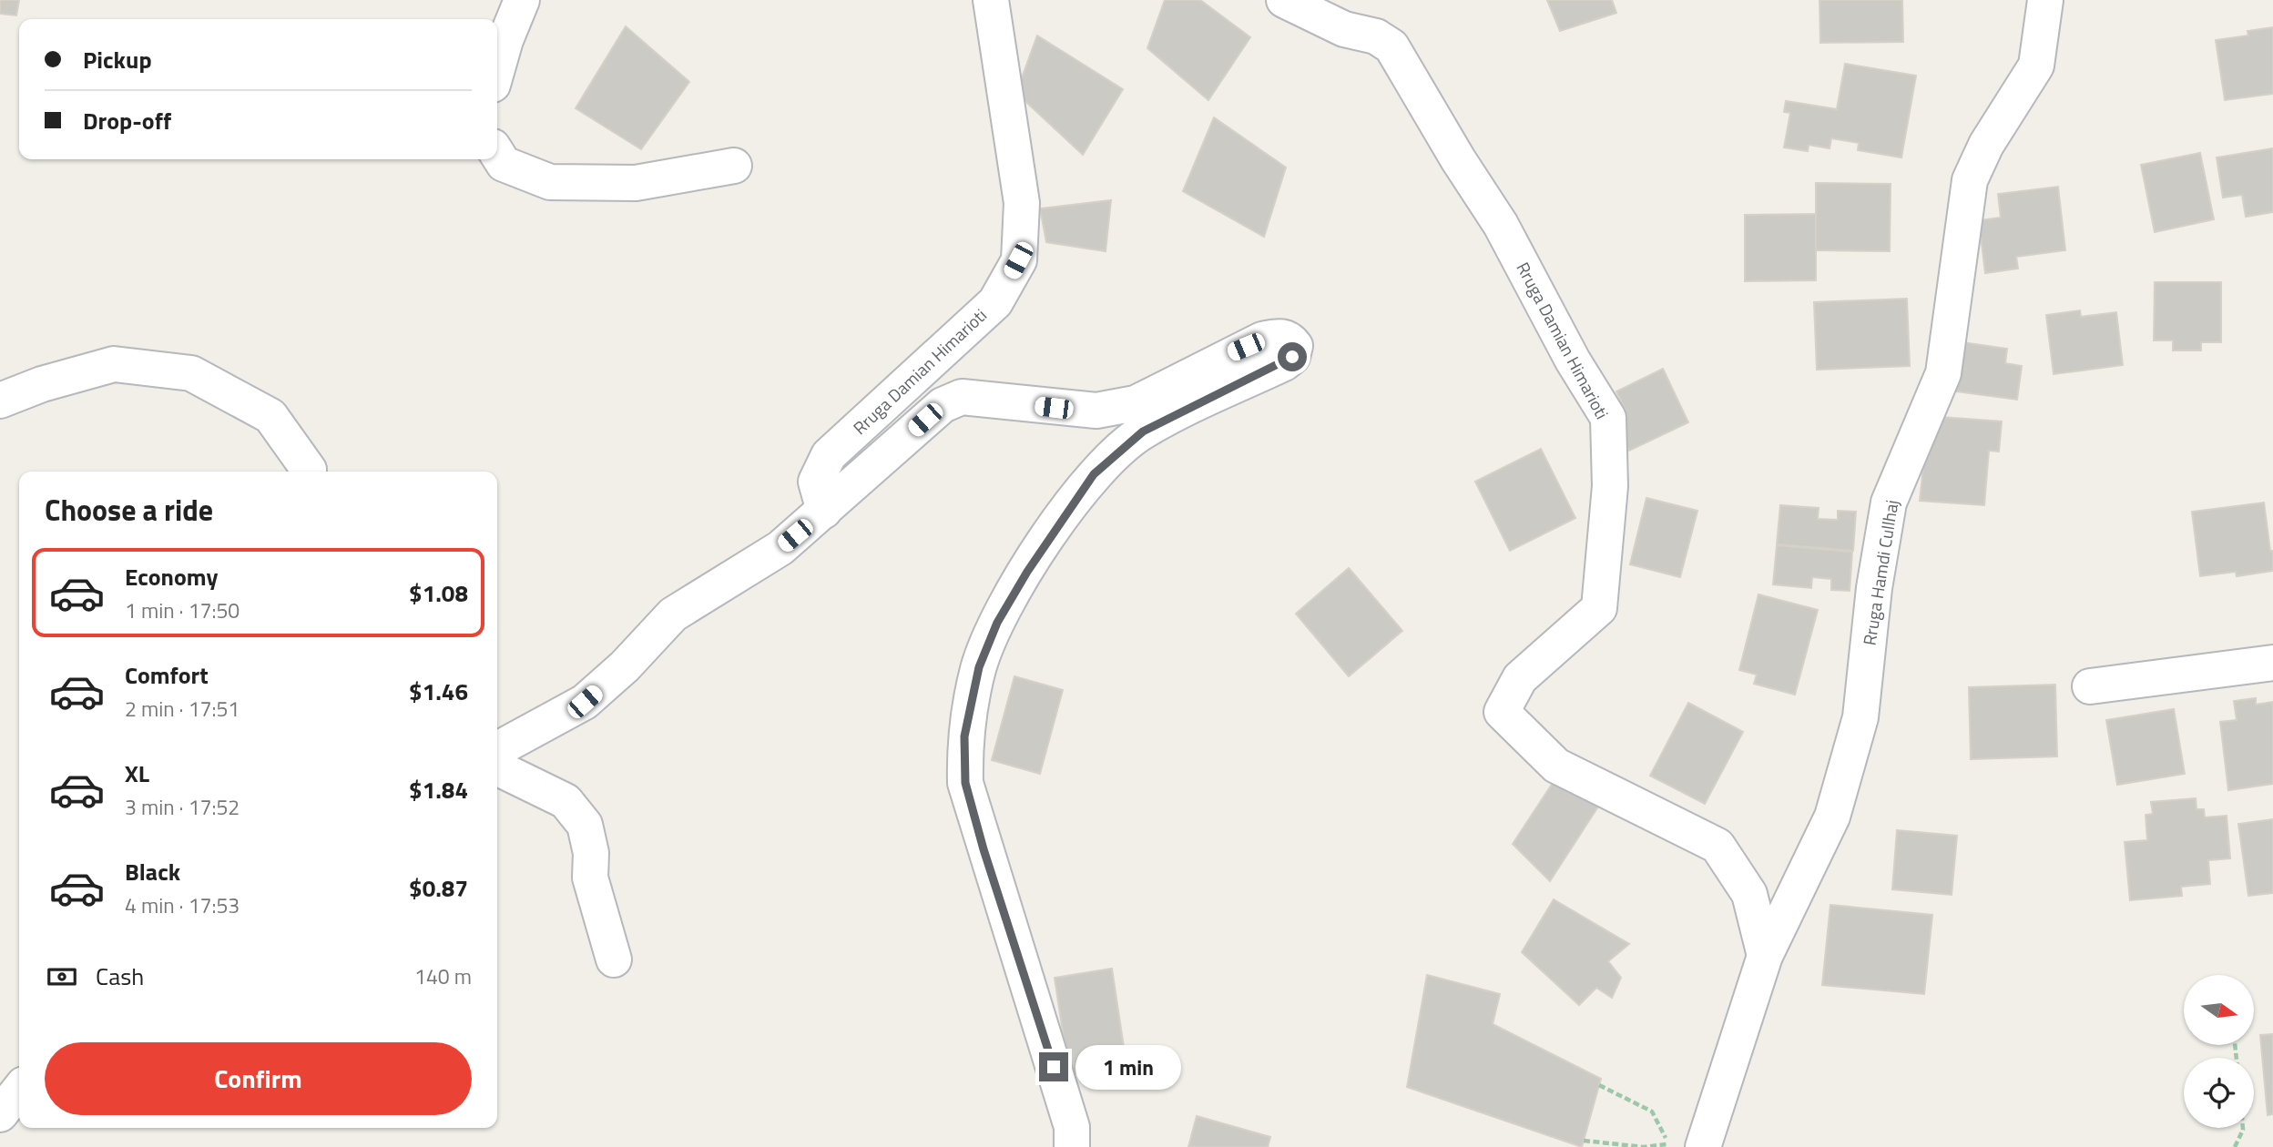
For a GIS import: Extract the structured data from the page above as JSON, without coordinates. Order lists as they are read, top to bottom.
{
  "streets": {
    "street": ["Rruga Damian Himarioti", "Rruga Hamdi Cullhaj"]
  },
  "crossings": [
    ["Rruga Damian Himarioti", "Rruga Hamdi Cullhaj"]
  ],
  "north": "right",
  "page": {
    "banner": ["Pickup", "Drop-off"],
    "heading": "Choose a ride",
    "list": [
      {
        "name": "Economy",
        "note": "1 min · 17:50",
        "value": "$1.08"
      },
      {
        "name": "Comfort",
        "note": "2 min · 17:51",
        "value": "$1.46"
      },
      {
        "name": "XL",
        "note": "3 min · 17:52",
        "value": "$1.84"
      },
      {
        "name": "Black",
        "note": "4 min · 17:53",
        "value": "$0.87"
      }
    ],
    "pay": ["Cash", "140 m"],
    "buttons": "Confirm",
    "bubble": "1 min"
  }
}
